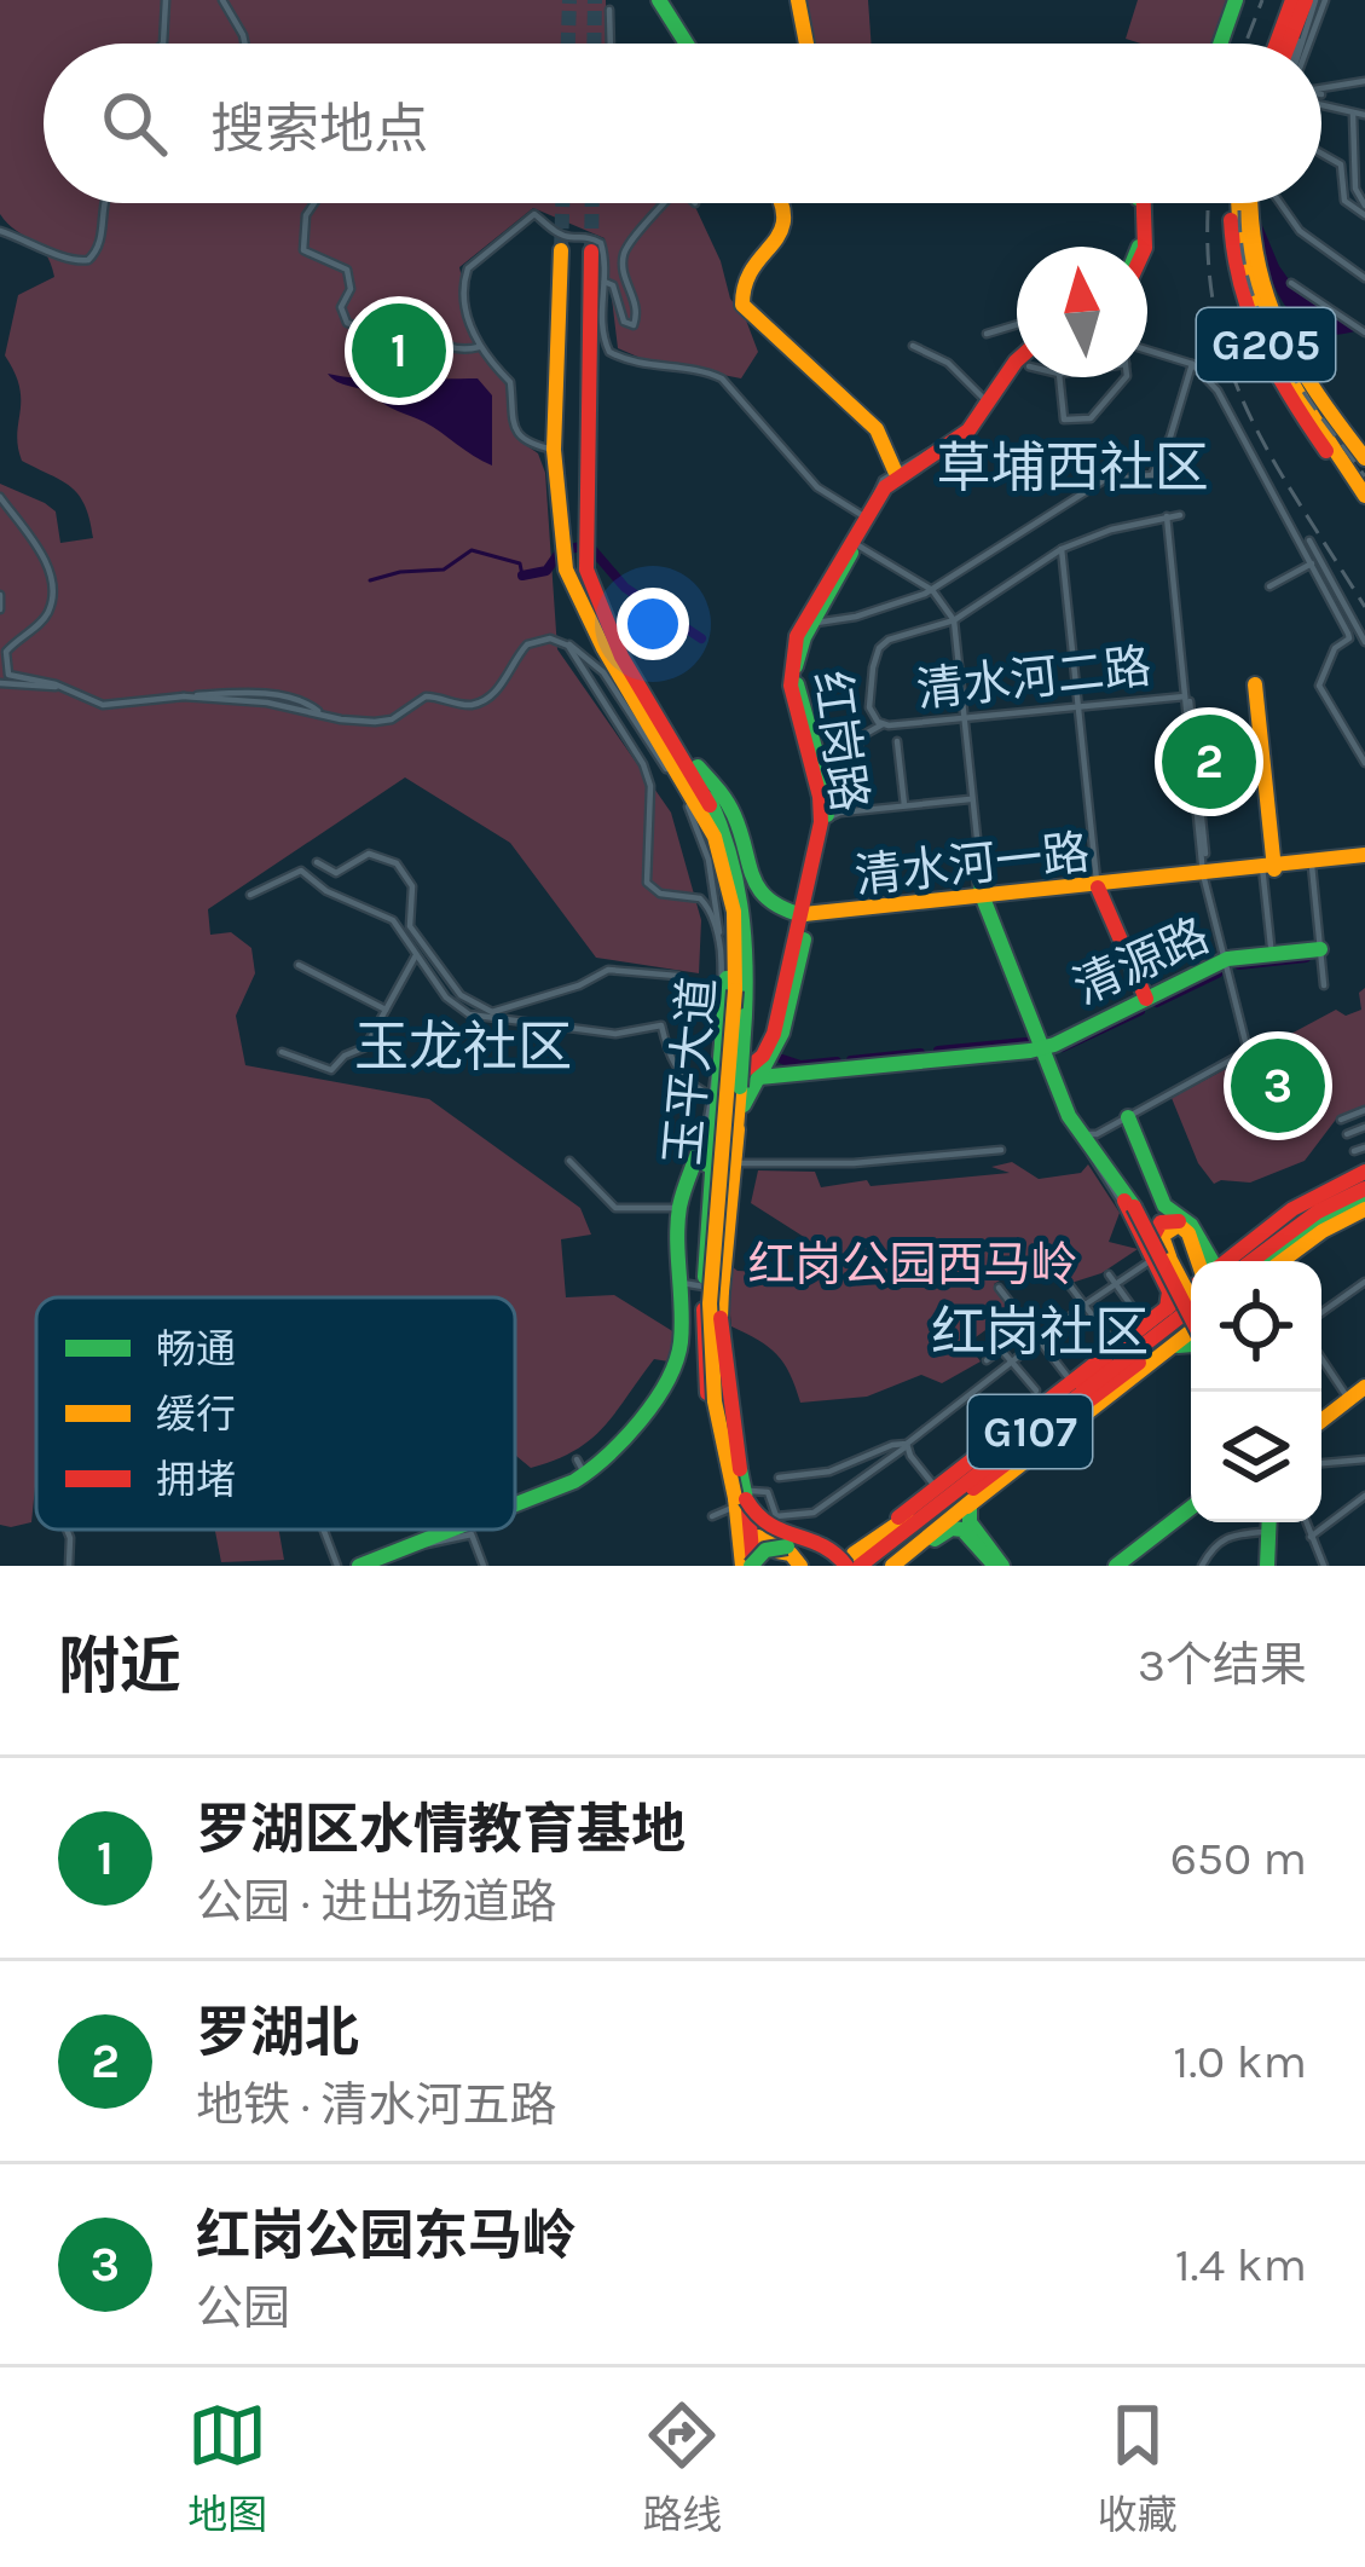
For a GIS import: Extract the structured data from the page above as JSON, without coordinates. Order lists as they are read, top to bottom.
{
  "streets": {
    "main road": [
      "G205",
      "红岗路",
      "清水河一路",
      "清源路",
      "玉平大道",
      "G107"
    ],
    "street": ["清水河二路"]
  },
  "crossings": [
    ["红岗路", "清水河一路"],
    ["红岗路", "清源路"],
    ["红岗路", "玉平大道"]
  ],
  "districts": ["草埔西社区", "玉龙社区", "红岗社区"],
  "parks": ["红岗公园西马岭"],
  "legend": ["畅通", "缓行", "拥堵"],
  "north": "top",
  "page": {
    "search": "搜索地点",
    "pins": ["1", "2", "3"],
    "heading": ["附近", "3个结果"],
    "list": [
      {
        "mark": "1",
        "name": "罗湖区水情教育基地",
        "note": "公园 · 进出场道路",
        "value": "650 m"
      },
      {
        "mark": "2",
        "name": "罗湖北",
        "note": "地铁 · 清水河五路",
        "value": "1.0 km"
      },
      {
        "mark": "3",
        "name": "红岗公园东马岭",
        "note": "公园",
        "value": "1.4 km"
      }
    ],
    "nav": ["地图", "路线", "收藏"]
  }
}
